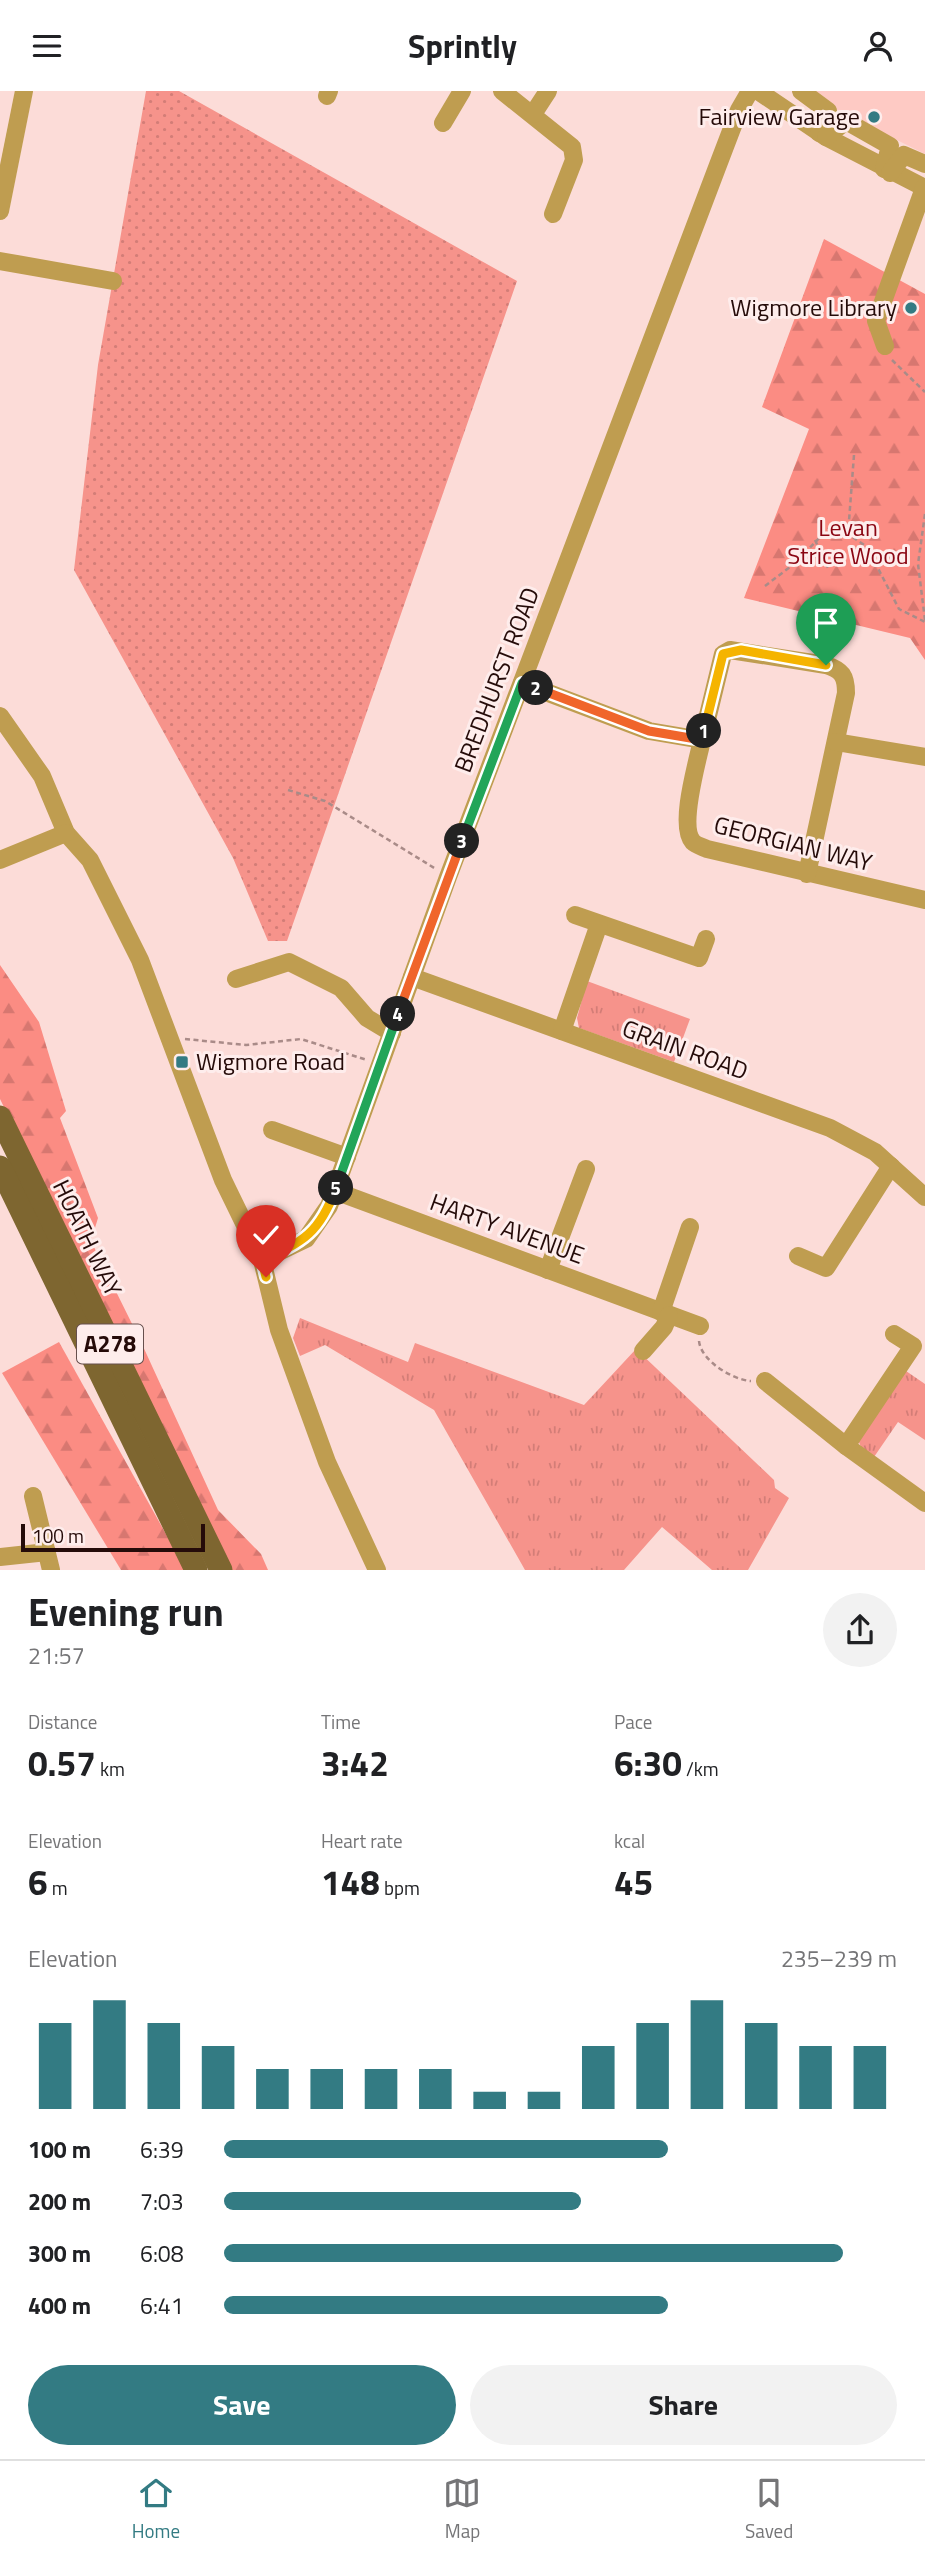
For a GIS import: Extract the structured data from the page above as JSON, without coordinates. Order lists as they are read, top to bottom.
{
  "streets": {
    "main road": ["HOATH WAY", "A278"],
    "street": [
      "BREDHURST ROAD",
      "GEORGIAN WAY",
      "GRAIN ROAD",
      "HARTY AVENUE"
    ]
  },
  "crossings": [
    ["BREDHURST ROAD", "GRAIN ROAD"],
    ["BREDHURST ROAD", "HARTY AVENUE"]
  ],
  "parks": ["Levan Strice Wood"],
  "places": {
    "other": ["Fairview Garage", "Wigmore Library"],
    "transit": ["Wigmore Road"]
  },
  "scale_bar": "100 m",
  "page": {
    "header": "Sprintly",
    "pins": [
      "2",
      "1",
      "3",
      "4",
      "5"
    ],
    "scale": "100 m",
    "heading": ["Evening run", "21:57"],
    "stats": [
      ["Distance", "0.57 km"],
      ["Time", "3:42"],
      ["Pace", "6:30 /km"],
      ["Elevation", "6 m"],
      ["Heart rate", "148 bpm"],
      ["kcal", "45"]
    ],
    "chart": ["Elevation", "235–239 m"],
    "list": [
      {
        "name": "100 m",
        "note": "6:39"
      },
      {
        "name": "200 m",
        "note": "7:03"
      },
      {
        "name": "300 m",
        "note": "6:08"
      },
      {
        "name": "400 m",
        "note": "6:41"
      }
    ],
    "buttons": ["Save", "Share"],
    "tabs": ["Home", "Map", "Saved"]
  }
}
